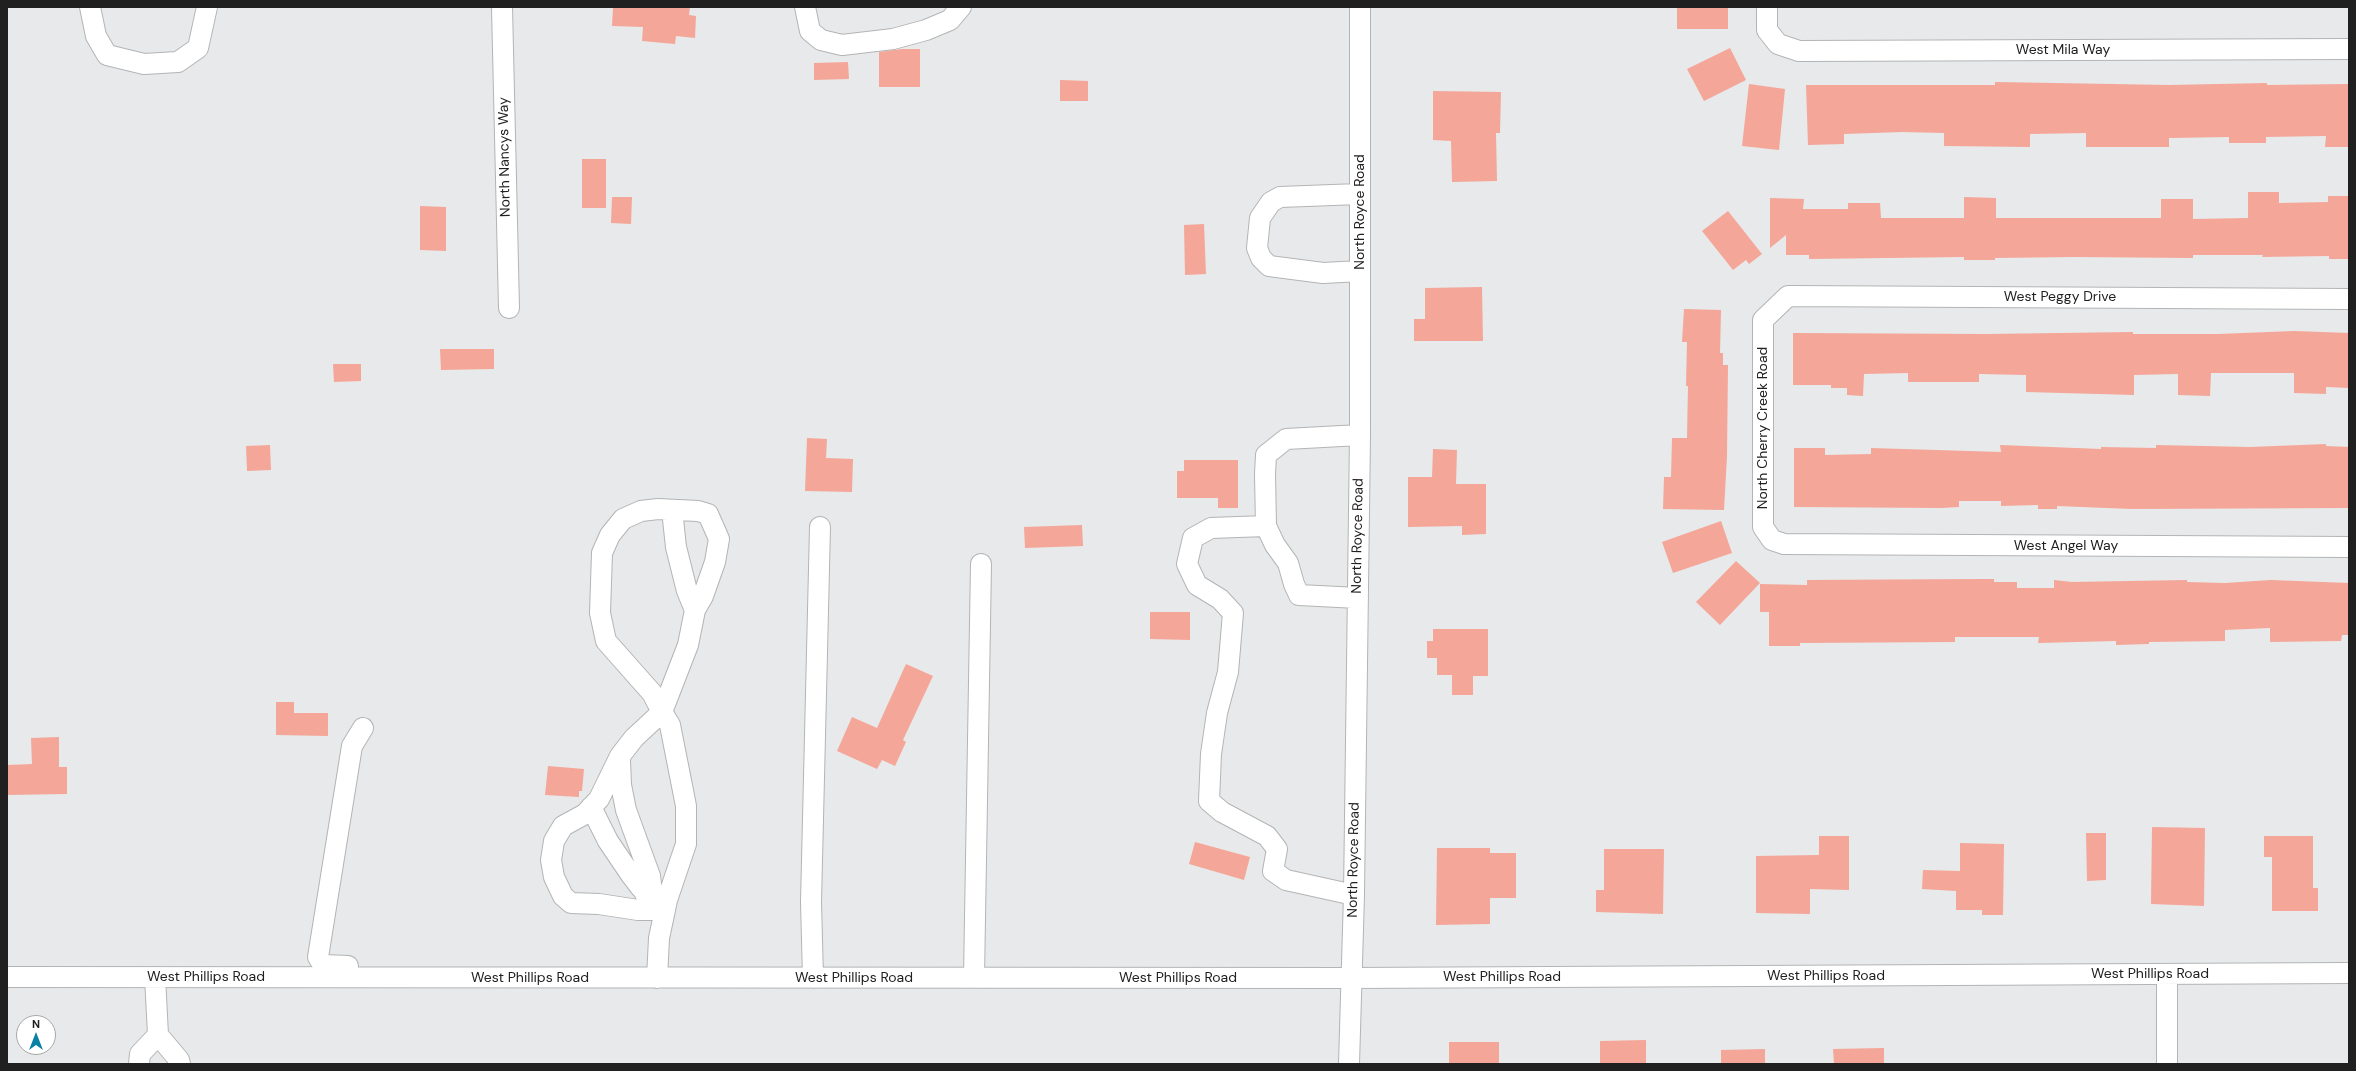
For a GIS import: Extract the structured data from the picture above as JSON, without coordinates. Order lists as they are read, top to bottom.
{
  "streets": {
    "street": [
      "West Mila Way",
      "North Nancys Way",
      "North Royce Road",
      "West Peggy Drive",
      "North Cherry Creek Road",
      "West Angel Way",
      "West Phillips Road"
    ]
  },
  "crossings": [
    ["North Royce Road", "West Phillips Road"],
    ["West Peggy Drive", "North Cherry Creek Road"],
    ["North Cherry Creek Road", "West Angel Way"]
  ],
  "north": "top"
}
